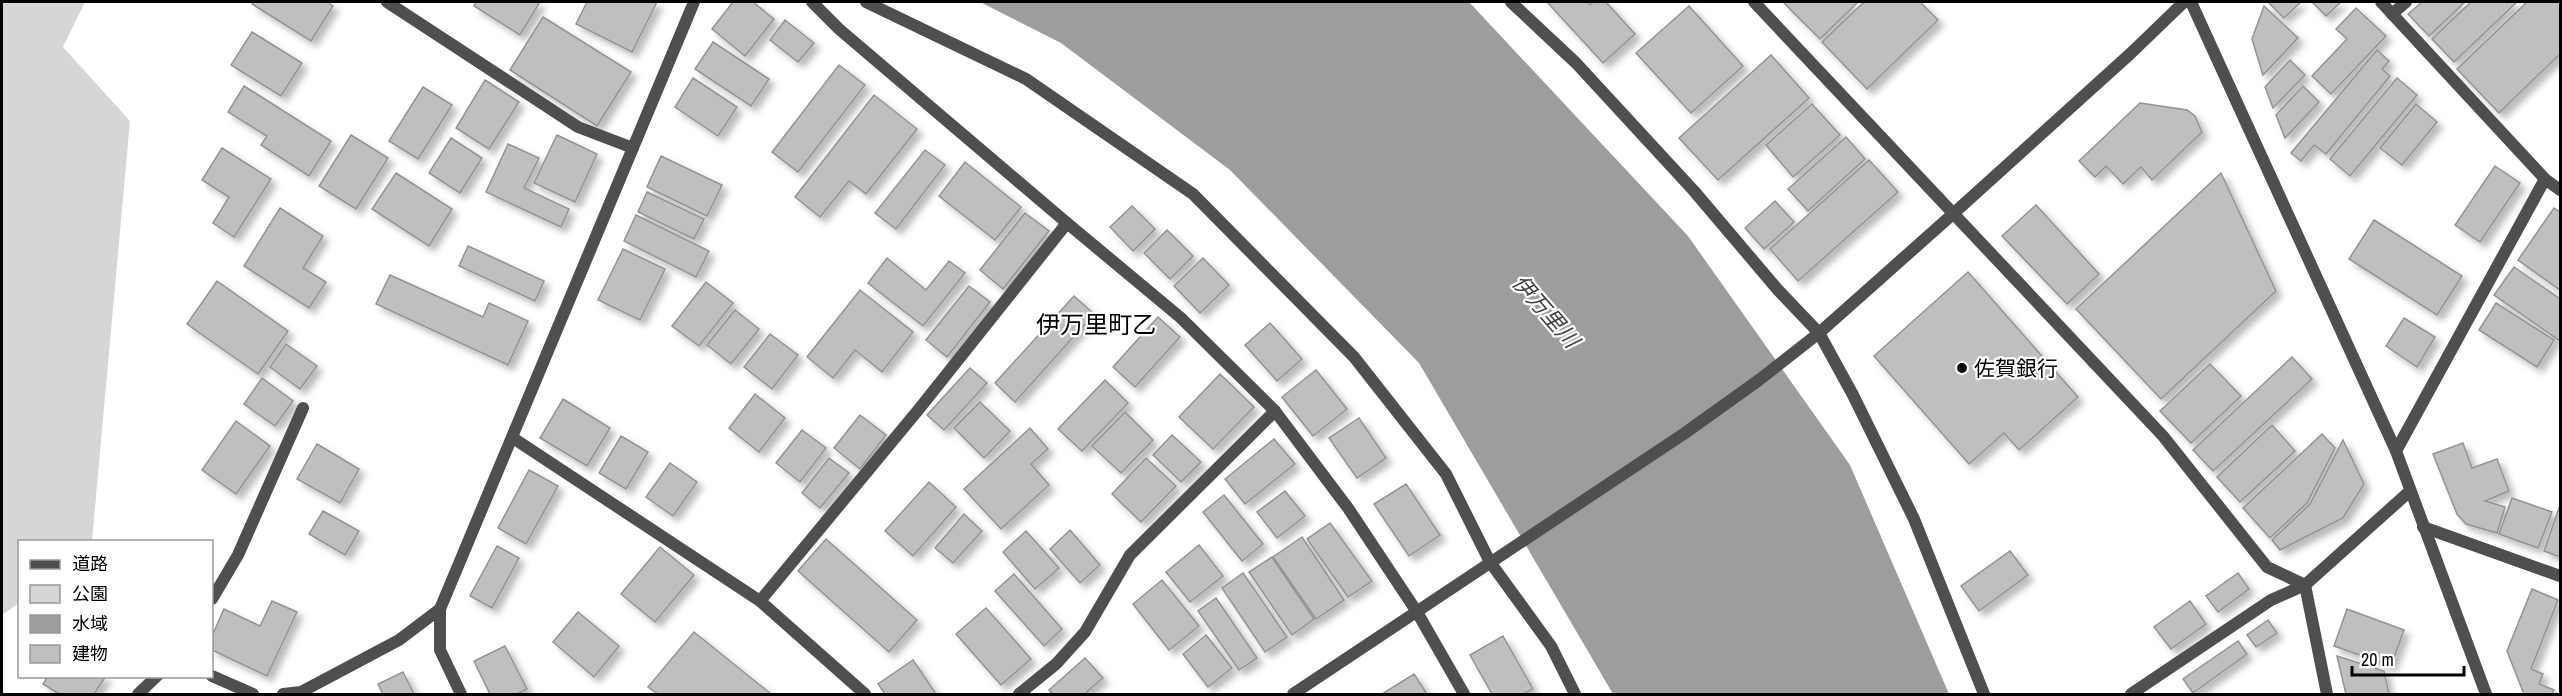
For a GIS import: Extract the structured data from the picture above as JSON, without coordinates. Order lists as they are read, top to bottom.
{
  "districts": ["伊万里町乙"],
  "water": ["伊万里川"],
  "places": ["佐賀銀行"],
  "legend": [
    "道路",
    "公園",
    "水域",
    "建物"
  ],
  "scale_bar": "20 m"
}
